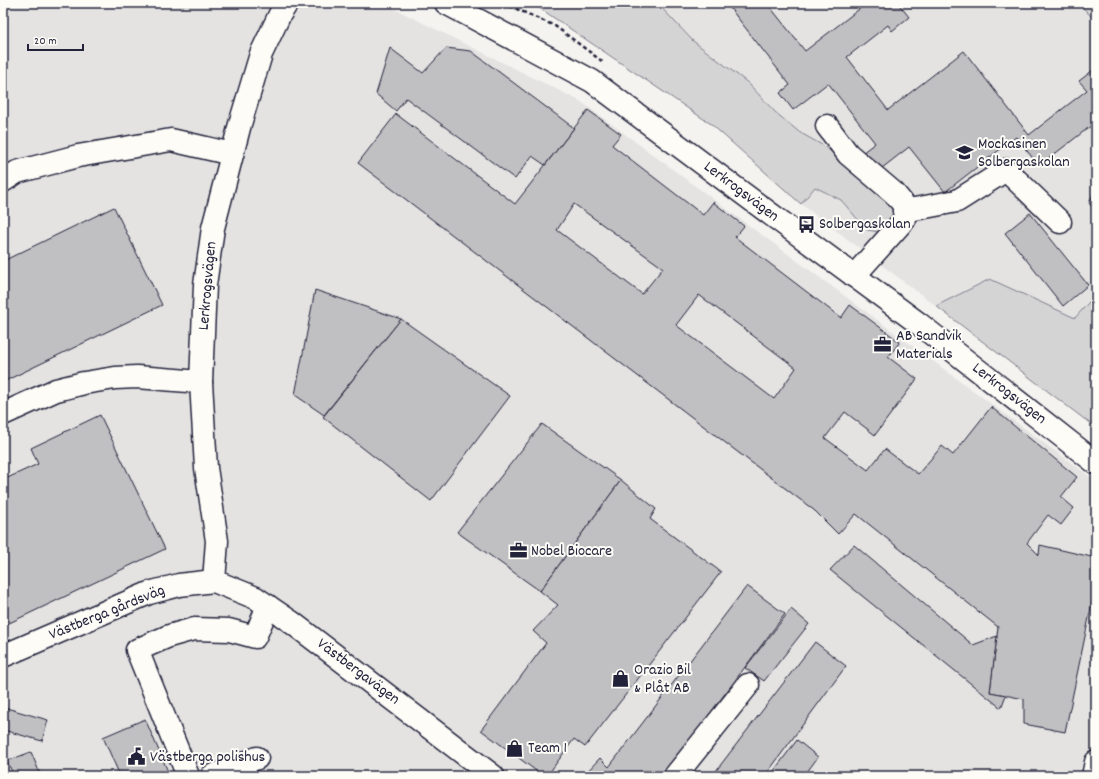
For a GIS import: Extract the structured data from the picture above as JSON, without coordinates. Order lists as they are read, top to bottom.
{
  "streets": {
    "street": ["Lerkrogsvägen", "Västberga gårdsväg", "Västbergavägen"]
  },
  "crossings": [
    ["Lerkrogsvägen", "Västberga gårdsväg"],
    ["Lerkrogsvägen", "Västbergavägen"],
    ["Västberga gårdsväg", "Västbergavägen"]
  ],
  "places": {
    "school or university": ["Mockasinen Solbergaskolan"],
    "bus stop": ["Solbergaskolan"],
    "office": ["AB Sandvik Materials", "Nobel Biocare"],
    "shop": ["Orazio Bil & Plåt AB", "Team 1"],
    "public building": ["Västberga polishus"]
  },
  "scale_bar": "20 m"
}
